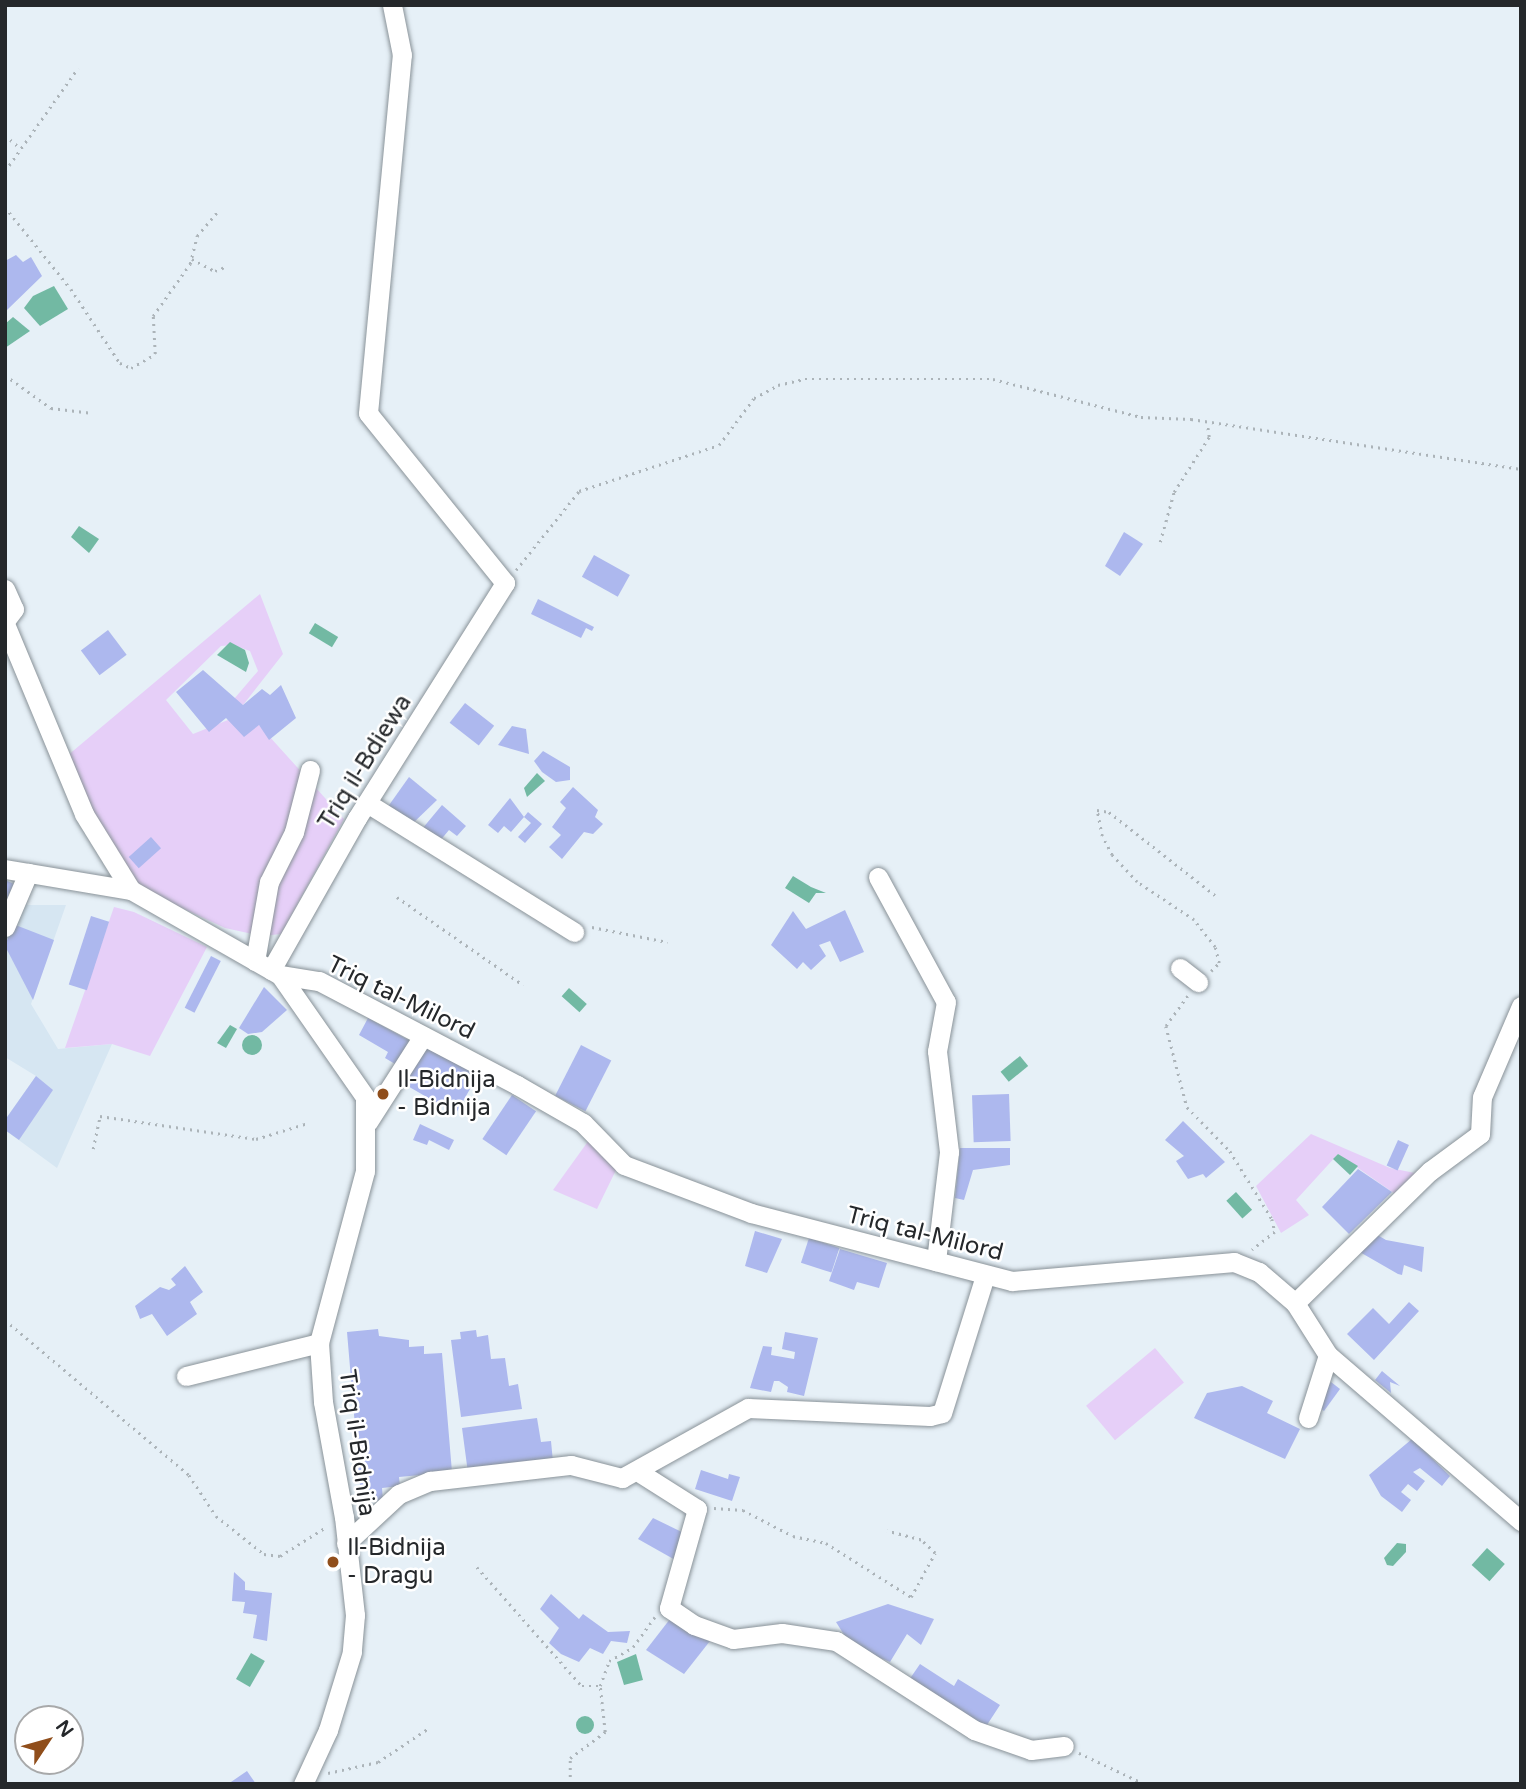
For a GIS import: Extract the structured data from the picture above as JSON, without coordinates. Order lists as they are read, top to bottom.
{
  "streets": {
    "street": ["Triq il-Bdiewa", "Triq tal-Milord", "Triq il-Bidnija"]
  },
  "crossings": [
    ["Triq il-Bdiewa", "Triq tal-Milord"],
    ["Triq il-Bdiewa", "Triq il-Bidnija"],
    ["Triq tal-Milord", "Triq il-Bidnija"]
  ],
  "places": ["Il-Bidnija - Bidnija", "Il-Bidnija - Dragu"],
  "north": "top right"
}
